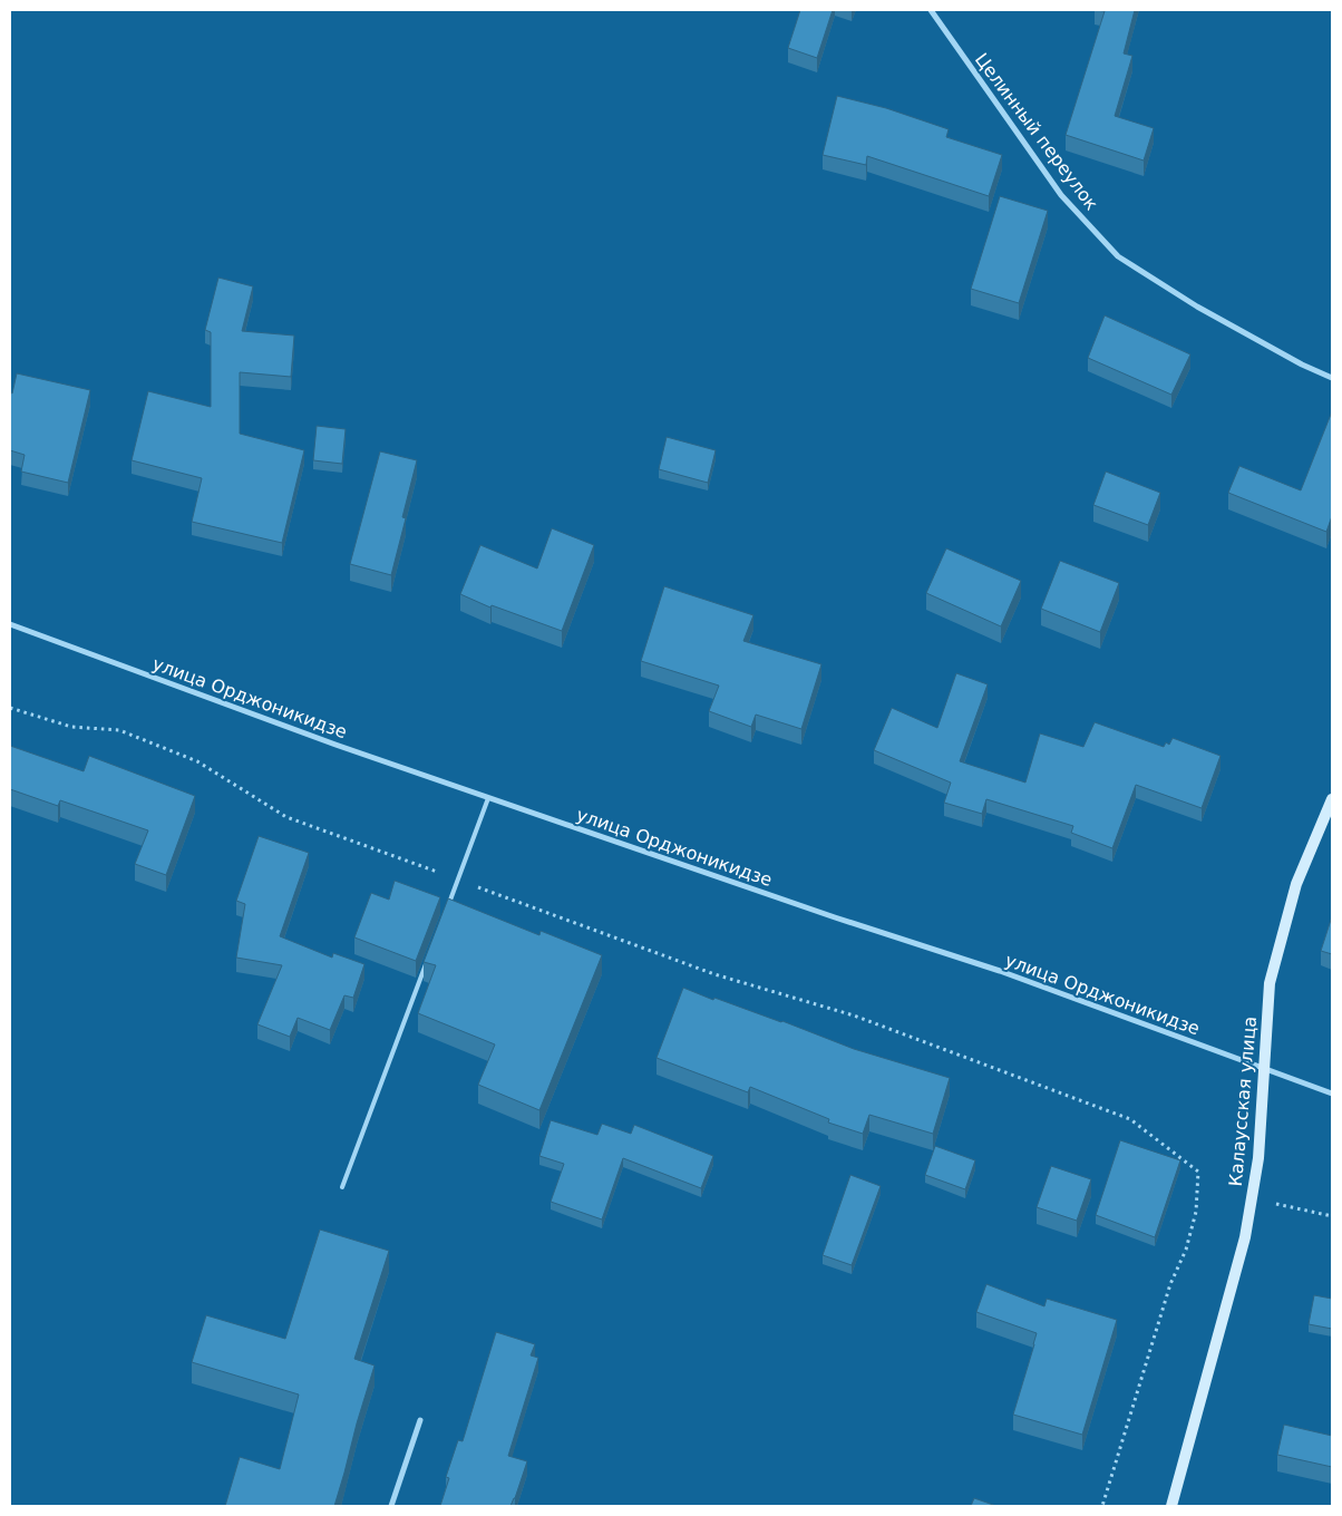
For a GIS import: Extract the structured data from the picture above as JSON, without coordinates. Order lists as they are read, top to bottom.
{
  "streets": {
    "street": ["Целинный переулок", "улица Орджоникидзе", "Калаусская улица"]
  },
  "crossings": [
    ["улица Орджоникидзе", "Калаусская улица"]
  ]
}
